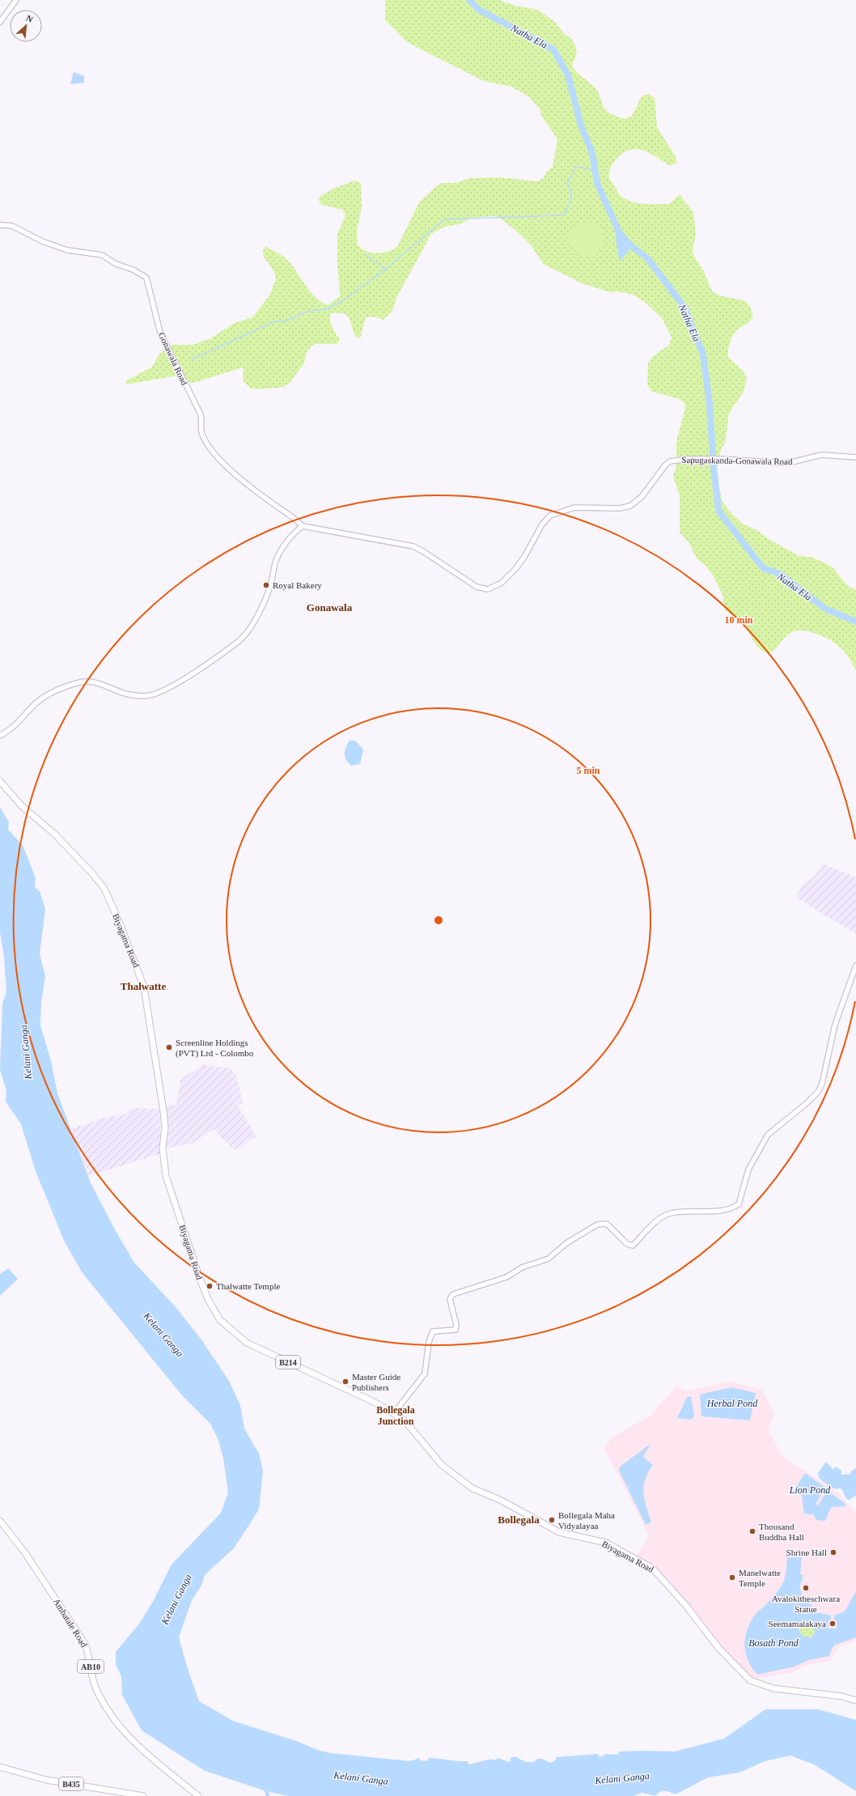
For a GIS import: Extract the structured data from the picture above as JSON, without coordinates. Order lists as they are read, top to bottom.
{
  "streets": {
    "main road": [
      "Biyagama Road",
      "B214",
      "Ambatale Road",
      "AB10",
      "B435"
    ],
    "street": ["Gonawala Road", "Sapugaskanda-Gonawala Road"]
  },
  "crossings": [
    ["Gonawala Road", "Sapugaskanda-Gonawala Road"]
  ],
  "districts": [
    "Gonawala",
    "Thalwatte",
    "Bollegala Junction",
    "Bollegala"
  ],
  "water": [
    "Natha Ela",
    "Kelani Ganga",
    "Herbal Pond",
    "Lion Pond",
    "Bosath Pond"
  ],
  "places": [
    "Royal Bakery",
    "Screenline Holdings (PVT) Ltd - Colombo",
    "Thalwatte Temple",
    "Master Guide Publishers",
    "Bollegala Maha Vidyalayaa",
    "Thousand Buddha Hall",
    "Shrine Hall",
    "Manelwatte Temple",
    "Avalokitheschwara Statue",
    "Seemamalakaya"
  ],
  "north": "top right",
  "rings": ["10 min", "5 min"]
}
